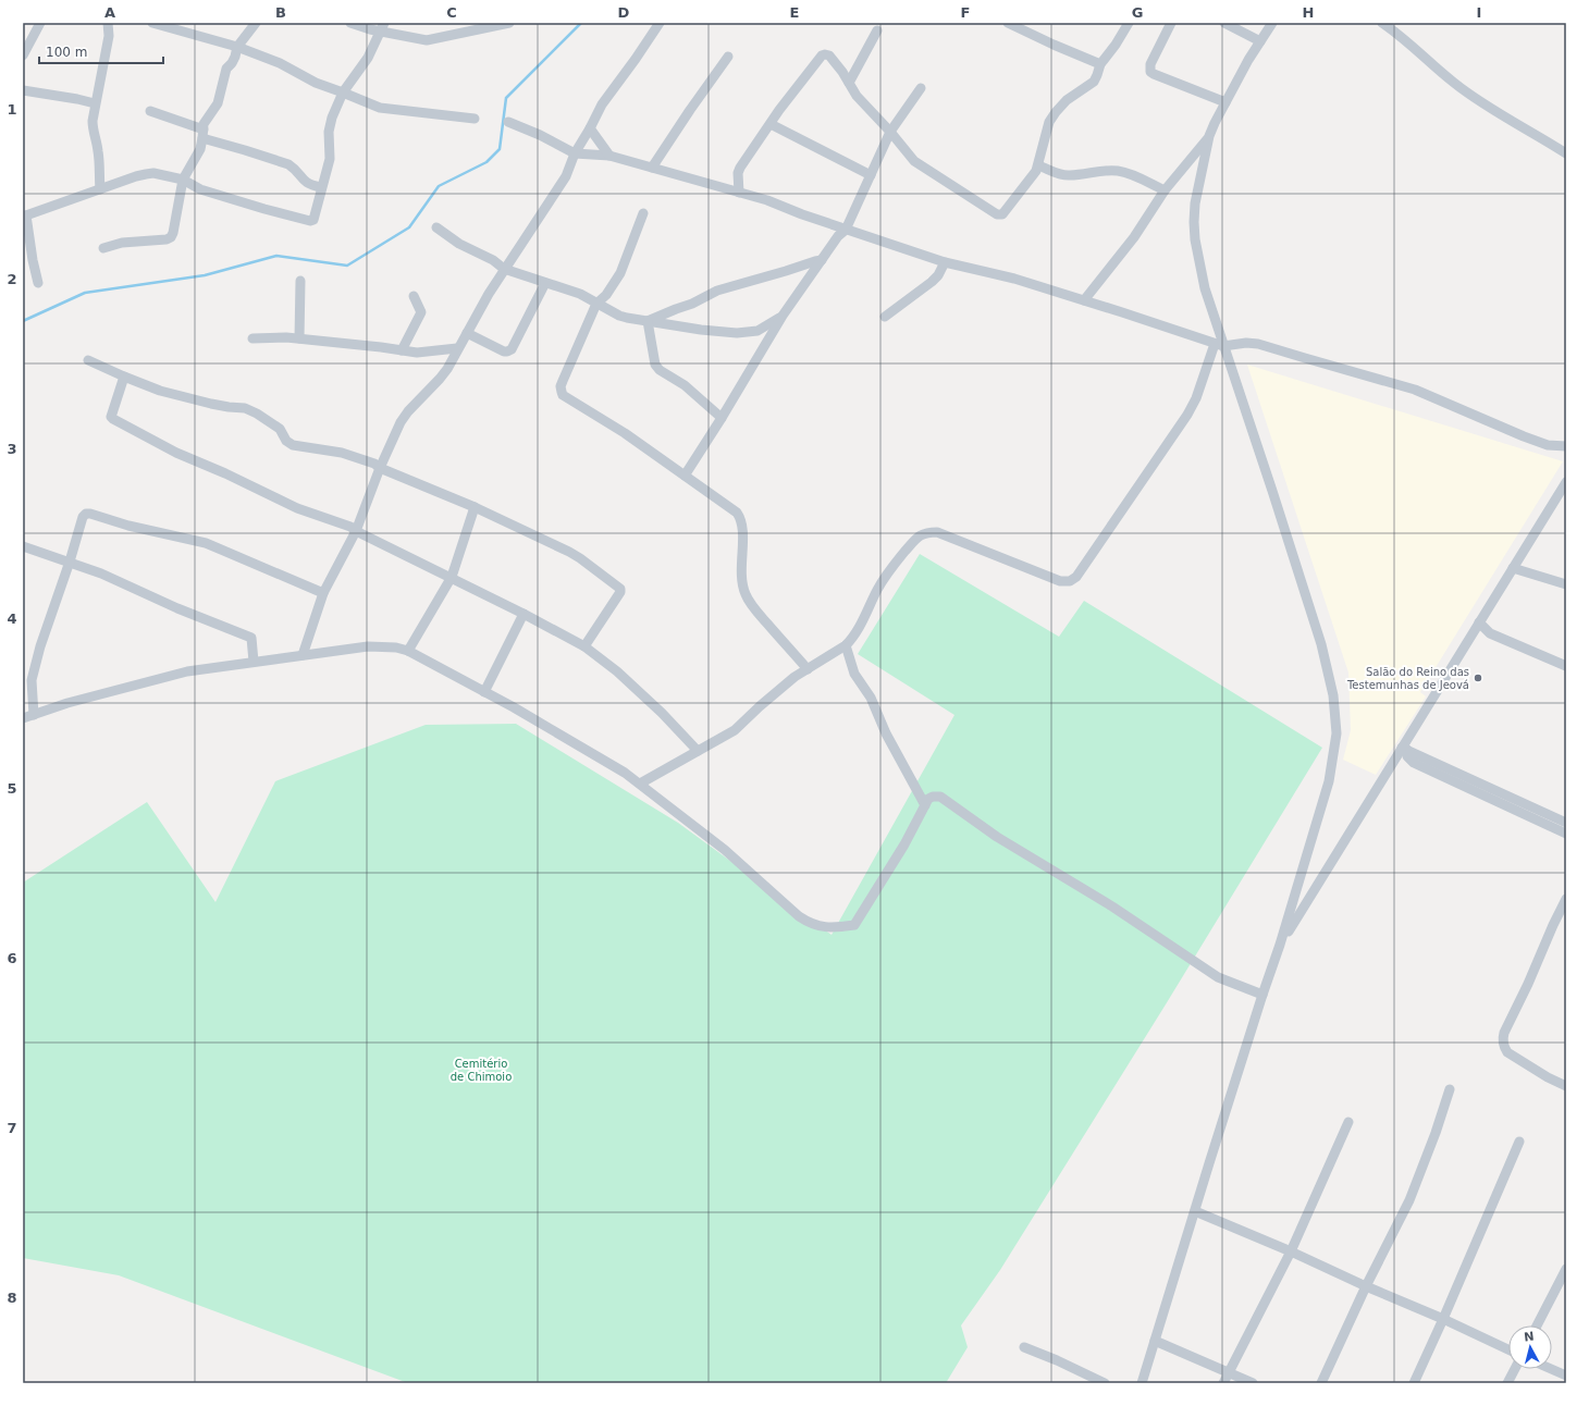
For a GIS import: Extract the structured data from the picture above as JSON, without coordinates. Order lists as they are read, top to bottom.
{
  "parks": ["Cemitério de Chimoio"],
  "places": ["Salão do Reino das Testemunhas de Jeová"],
  "scale_bar": "100 m",
  "north": "top",
  "grid": {
    "columns": [
      "A",
      "B",
      "C",
      "D",
      "E",
      "F",
      "G",
      "H",
      "I"
    ],
    "rows": [
      "1",
      "2",
      "3",
      "4",
      "5",
      "6",
      "7",
      "8"
    ]
  }
}
